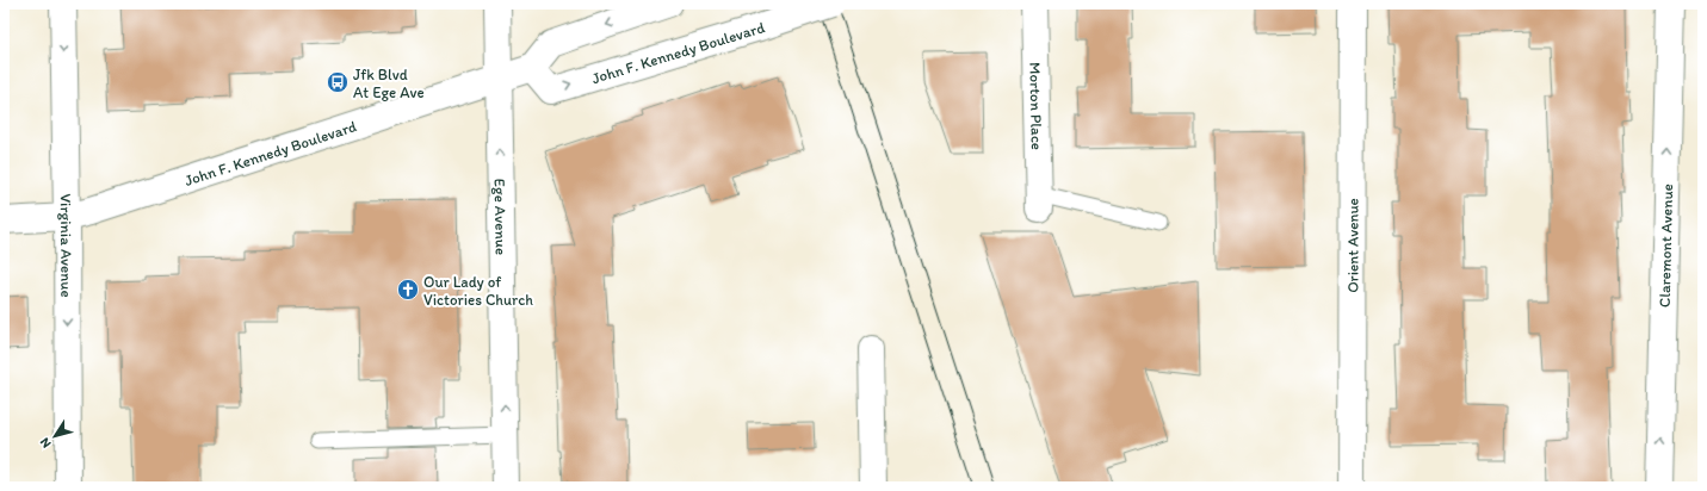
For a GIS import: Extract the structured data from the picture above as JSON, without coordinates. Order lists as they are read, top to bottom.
{
  "streets": {
    "street": [
      "John F. Kennedy Boulevard",
      "Morton Place",
      "Ege Avenue",
      "Virginia Avenue",
      "Orient Avenue",
      "Claremont Avenue"
    ]
  },
  "crossings": [
    ["John F. Kennedy Boulevard", "Ege Avenue"],
    ["John F. Kennedy Boulevard", "Virginia Avenue"]
  ],
  "one_way": ["Ege Avenue", "Virginia Avenue", "Claremont Avenue"],
  "places": {
    "bus stop": ["Jfk Blvd At Ege Ave"],
    "church": ["Our Lady of Victories Church"]
  },
  "north": "bottom left"
}
